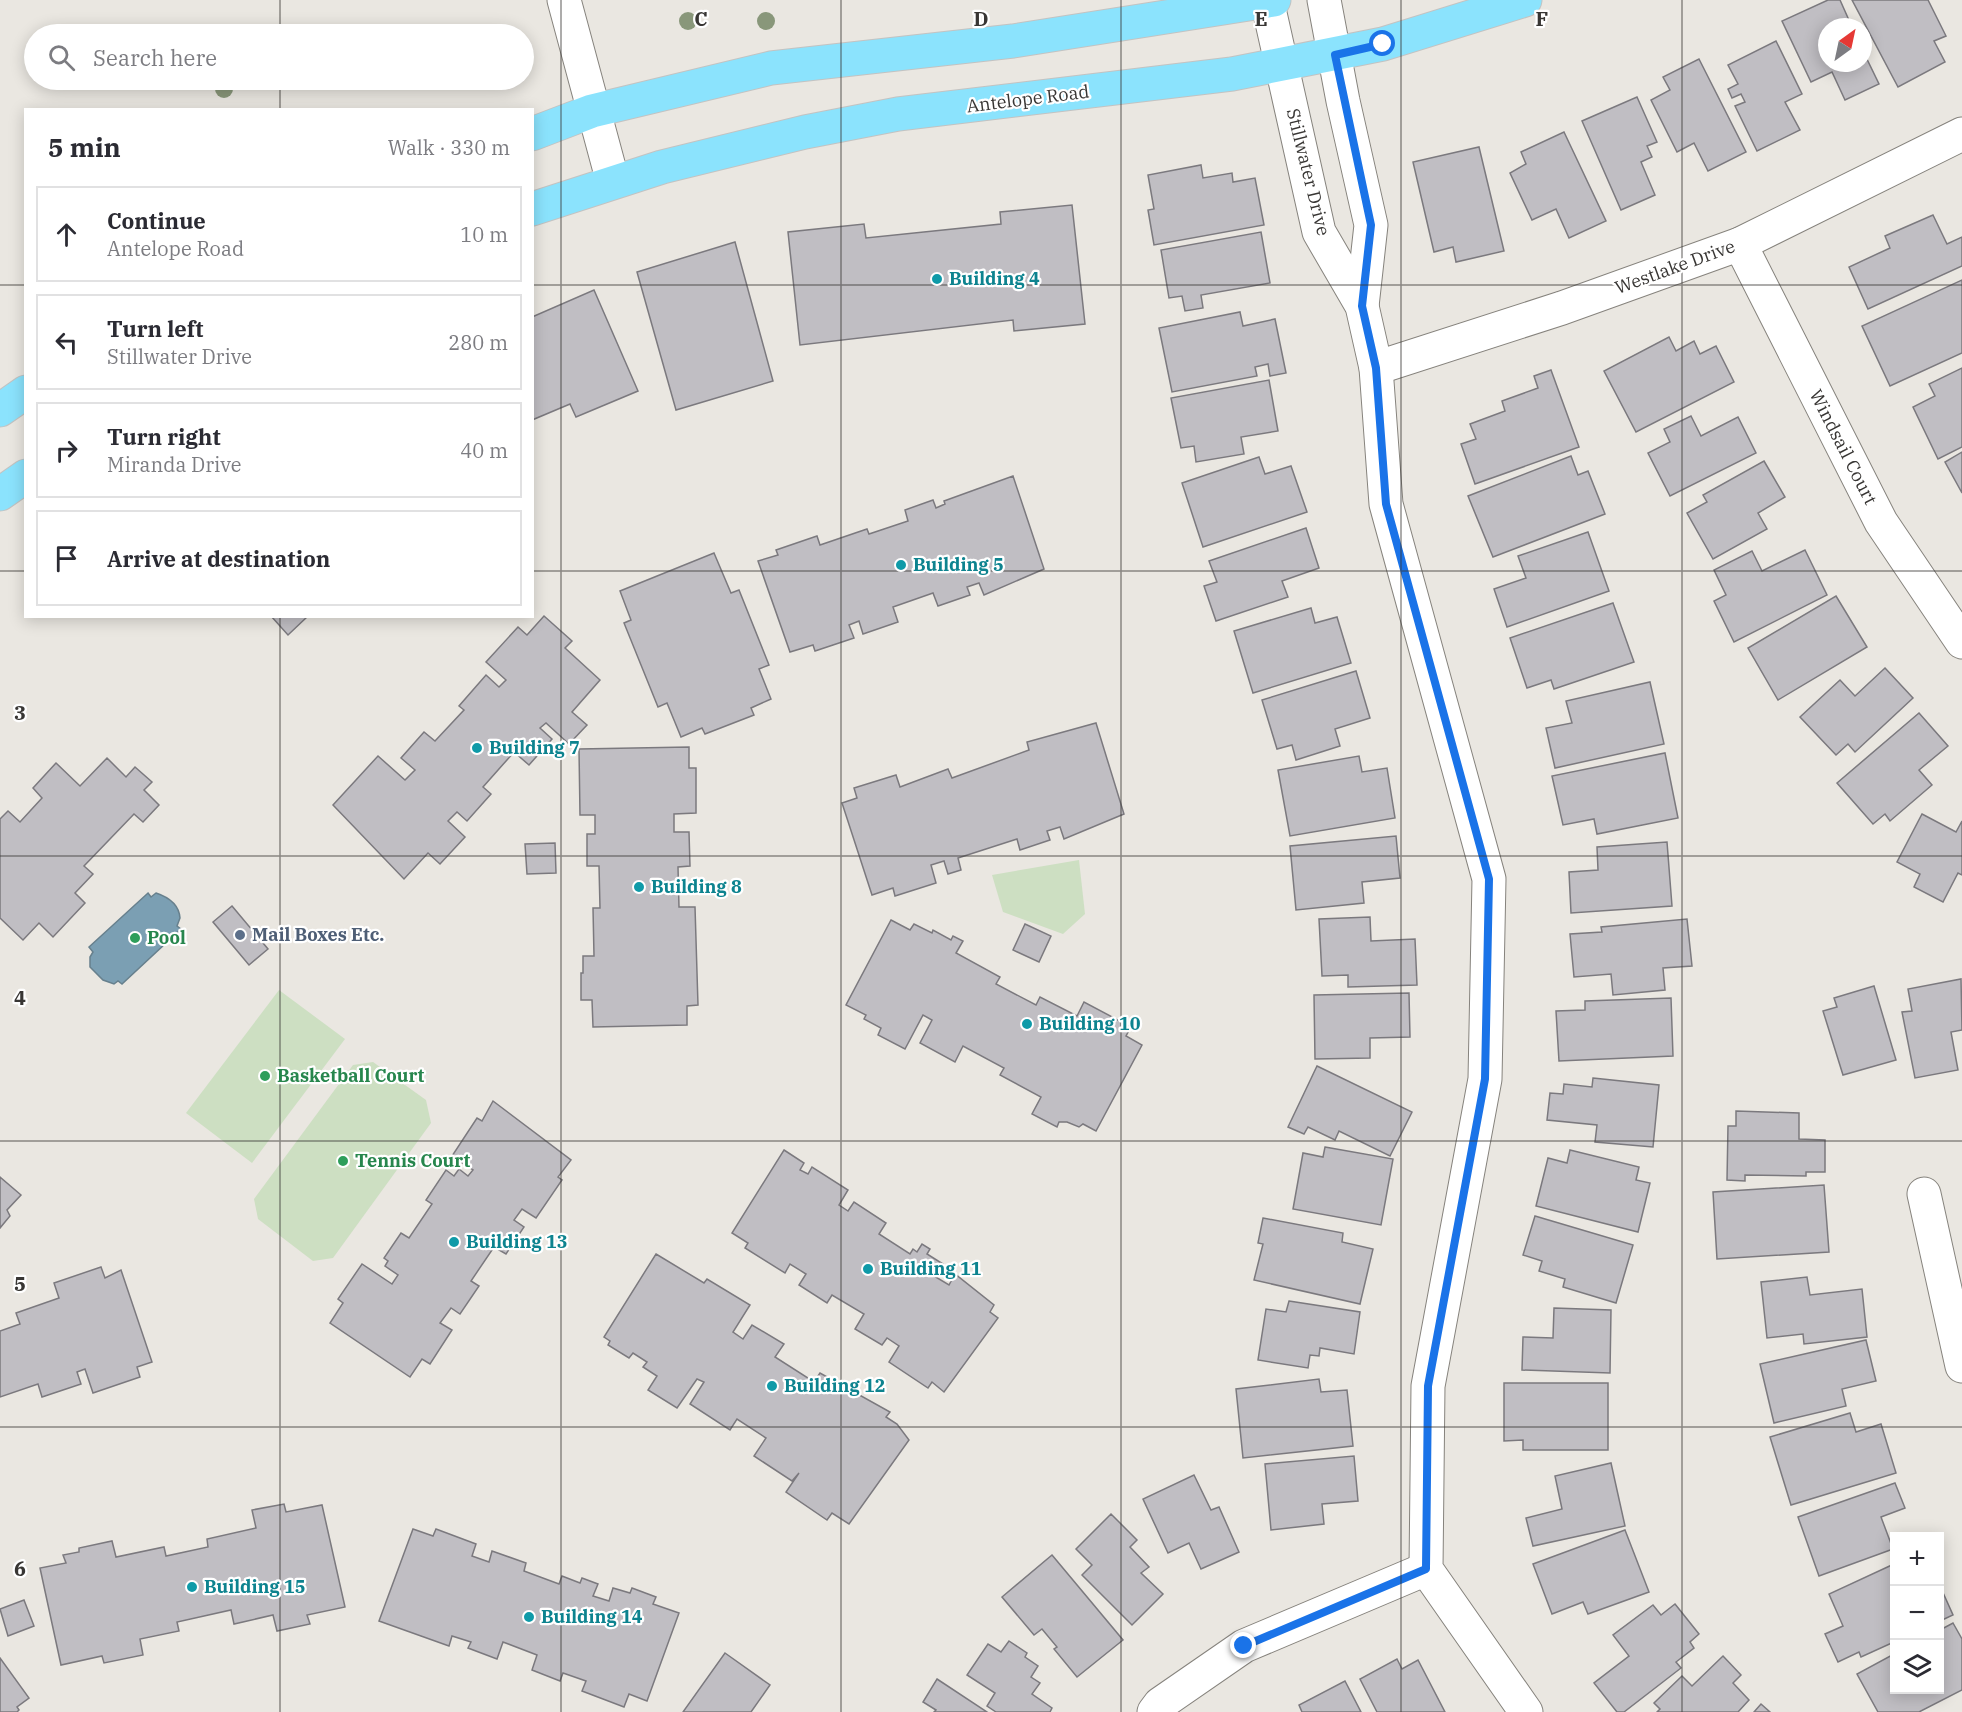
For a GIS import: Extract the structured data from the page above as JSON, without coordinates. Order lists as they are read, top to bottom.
{
  "streets": {
    "main road": ["Antelope Road"],
    "street": ["Stillwater Drive", "Westlake Drive", "Windsail Court"]
  },
  "crossings": [
    ["Antelope Road", "Stillwater Drive"],
    ["Stillwater Drive", "Westlake Drive"],
    ["Westlake Drive", "Windsail Court"]
  ],
  "places": [
    "Building 4",
    "Building 5",
    "Building 7",
    "Building 8",
    "Mail Boxes Etc.",
    "Pool",
    "Building 10",
    "Basketball Court",
    "Tennis Court",
    "Building 13",
    "Building 11",
    "Building 12",
    "Building 15",
    "Building 14"
  ],
  "north": "top right",
  "page": {
    "search": "Search here",
    "heading": ["5 min", "Walk · 330 m"],
    "list": [
      ["Continue", "Antelope Road", "10 m"],
      ["Turn left", "Stillwater Drive", "280 m"],
      ["Turn right", "Miranda Drive", "40 m"],
      "Arrive at destination"
    ],
    "map_buttons": ["+", "−"]
  },
  "grid": {
    "columns": [
      "C",
      "D",
      "E",
      "F"
    ],
    "rows": [
      "3",
      "4",
      "5",
      "6"
    ]
  }
}
